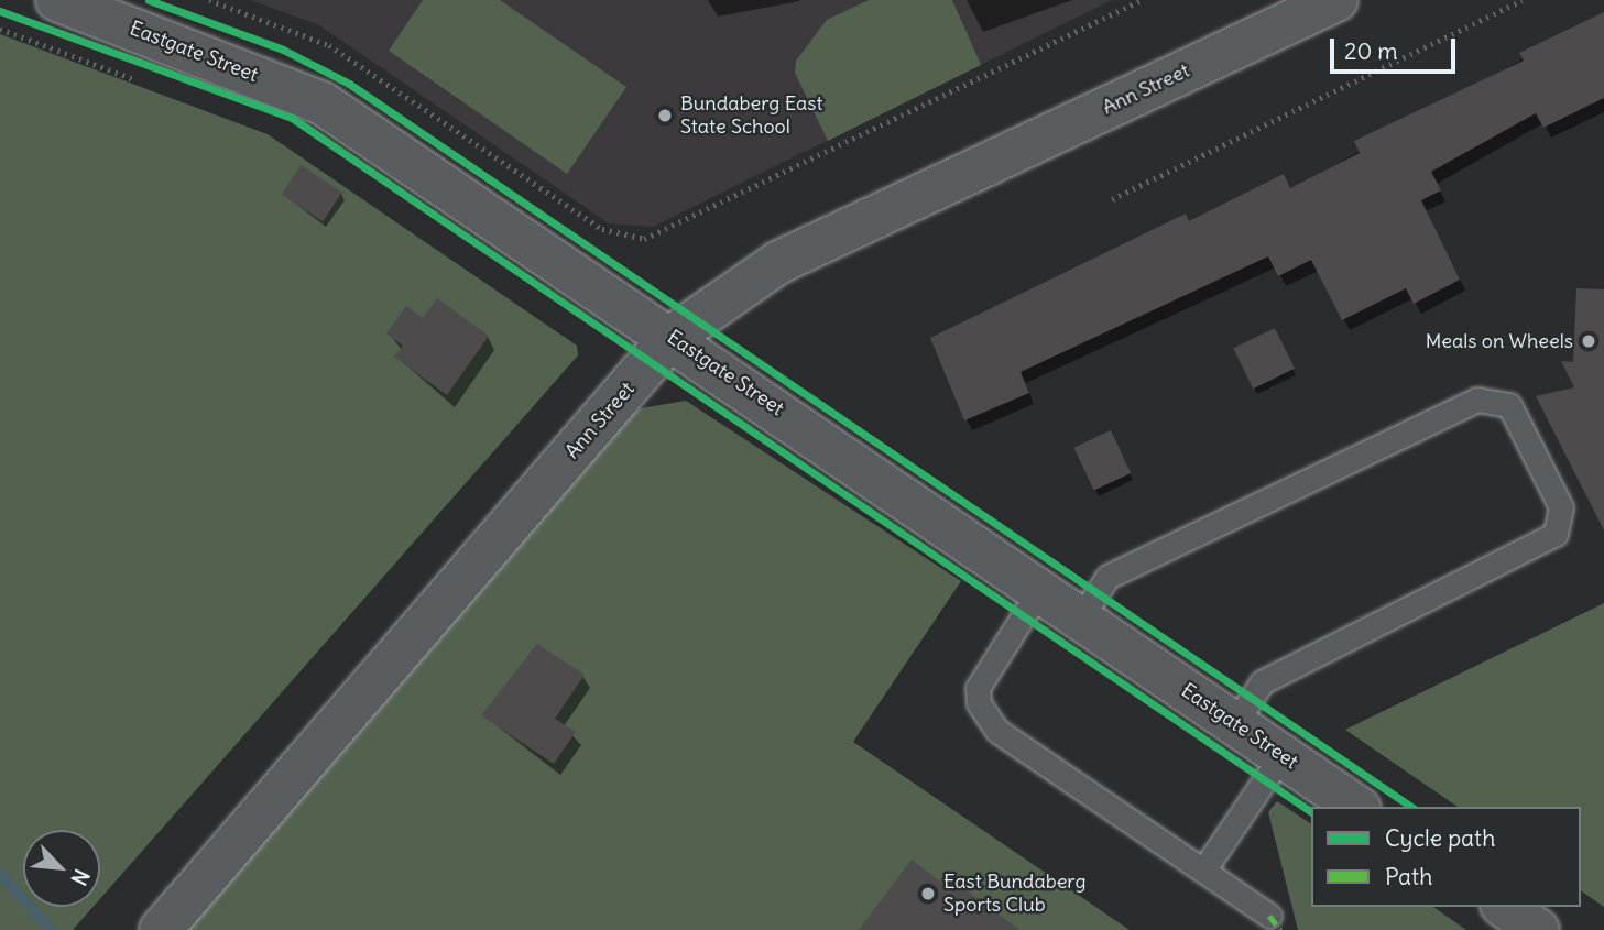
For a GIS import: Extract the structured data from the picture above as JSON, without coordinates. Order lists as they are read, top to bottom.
{
  "streets": {
    "street": ["Eastgate Street", "Ann Street"]
  },
  "crossings": [
    ["Eastgate Street", "Ann Street"]
  ],
  "places": ["Bundaberg East State School", "Meals on Wheels", "East Bundaberg Sports Club"],
  "legend": ["Cycle path", "Path"],
  "scale_bar": "20 m",
  "north": "bottom right"
}
